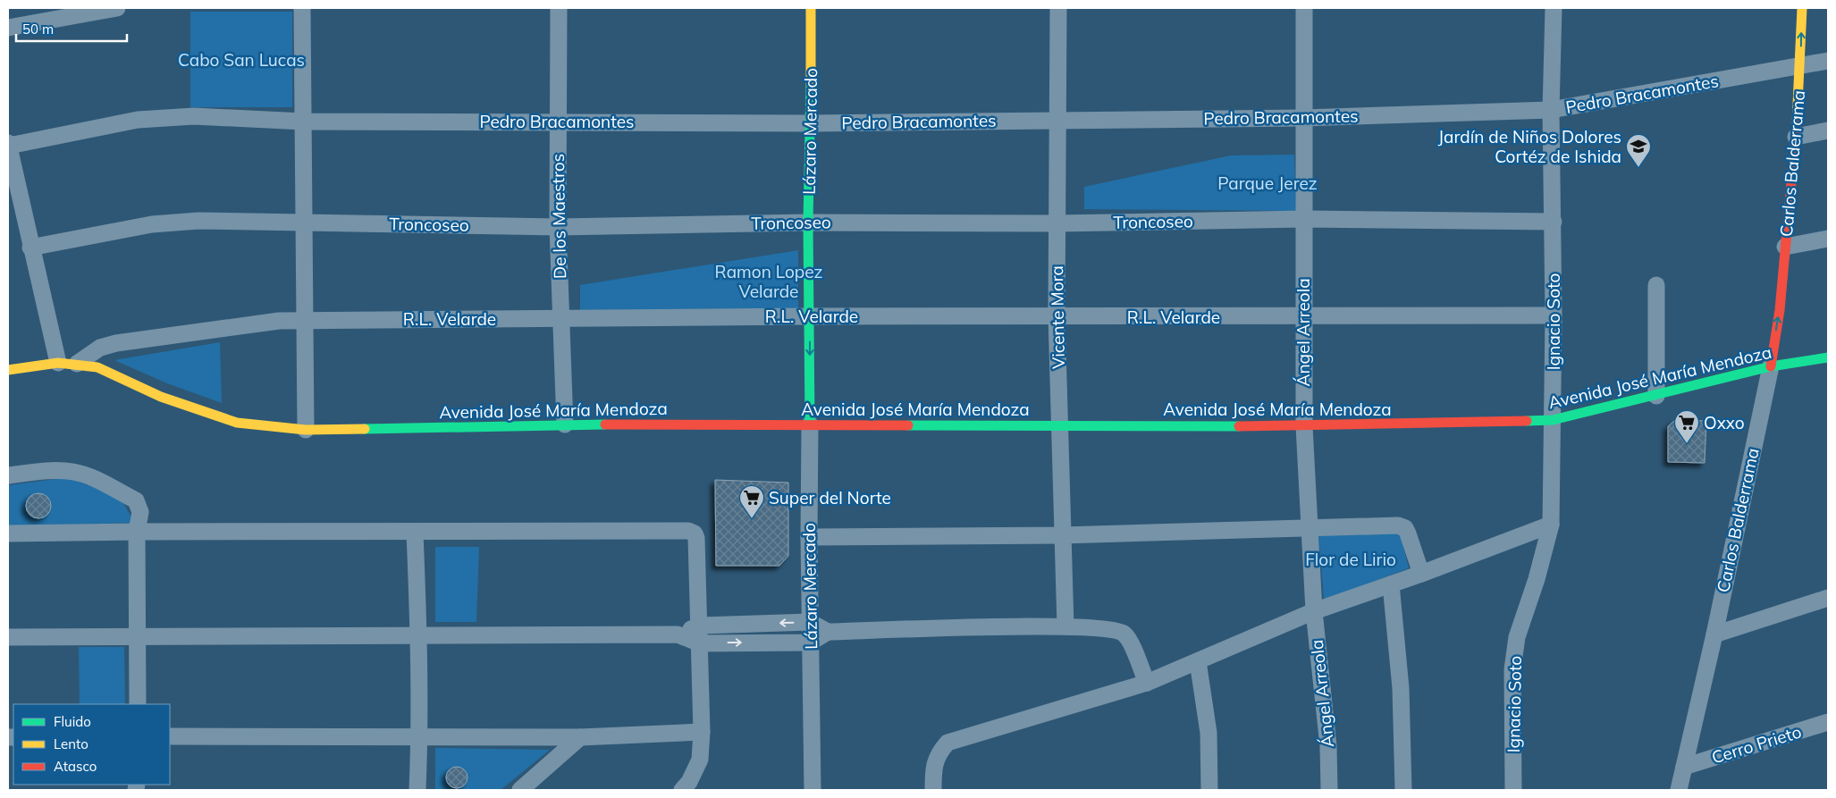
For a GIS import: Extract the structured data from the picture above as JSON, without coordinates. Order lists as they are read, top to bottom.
{
  "streets": {
    "street": [
      "Pedro Bracamontes",
      "Lázaro Mercado",
      "Carlos Balderrama",
      "De los Maestros",
      "Troncoseo",
      "R.L. Velarde",
      "Vicente Mora",
      "Ignacio Soto",
      "Ángel Arreola",
      "Avenida José María Mendoza",
      "Cerro Prieto"
    ]
  },
  "crossings": [
    ["Pedro Bracamontes", "Lázaro Mercado"],
    ["Pedro Bracamontes", "Carlos Balderrama"],
    ["Pedro Bracamontes", "De los Maestros"],
    ["Pedro Bracamontes", "Vicente Mora"],
    ["Pedro Bracamontes", "Ignacio Soto"],
    ["Pedro Bracamontes", "Ángel Arreola"],
    ["Lázaro Mercado", "Troncoseo"],
    ["Lázaro Mercado", "R.L. Velarde"],
    ["Lázaro Mercado", "Avenida José María Mendoza"],
    ["Carlos Balderrama", "Avenida José María Mendoza"],
    ["Carlos Balderrama", "Cerro Prieto"],
    ["De los Maestros", "Troncoseo"],
    ["De los Maestros", "R.L. Velarde"],
    ["De los Maestros", "Avenida José María Mendoza"],
    ["Troncoseo", "Vicente Mora"],
    ["Troncoseo", "Ignacio Soto"],
    ["Troncoseo", "Ángel Arreola"],
    ["R.L. Velarde", "Vicente Mora"],
    ["R.L. Velarde", "Ignacio Soto"],
    ["R.L. Velarde", "Ángel Arreola"],
    ["R.L. Velarde", "Avenida José María Mendoza"],
    ["Vicente Mora", "Avenida José María Mendoza"],
    ["Ignacio Soto", "Avenida José María Mendoza"],
    ["Ángel Arreola", "Avenida José María Mendoza"]
  ],
  "parks": [
    "Cabo San Lucas",
    "Parque Jerez",
    "Ramon Lopez Velarde",
    "Flor de Lirio"
  ],
  "places": {
    "school or university": ["Jardín de Niños Dolores Cortéz de Ishida"],
    "supermarket": ["Oxxo", "Super del Norte"]
  },
  "legend": ["Fluido", "Lento", "Atasco"],
  "scale_bar": "50 m"
}
